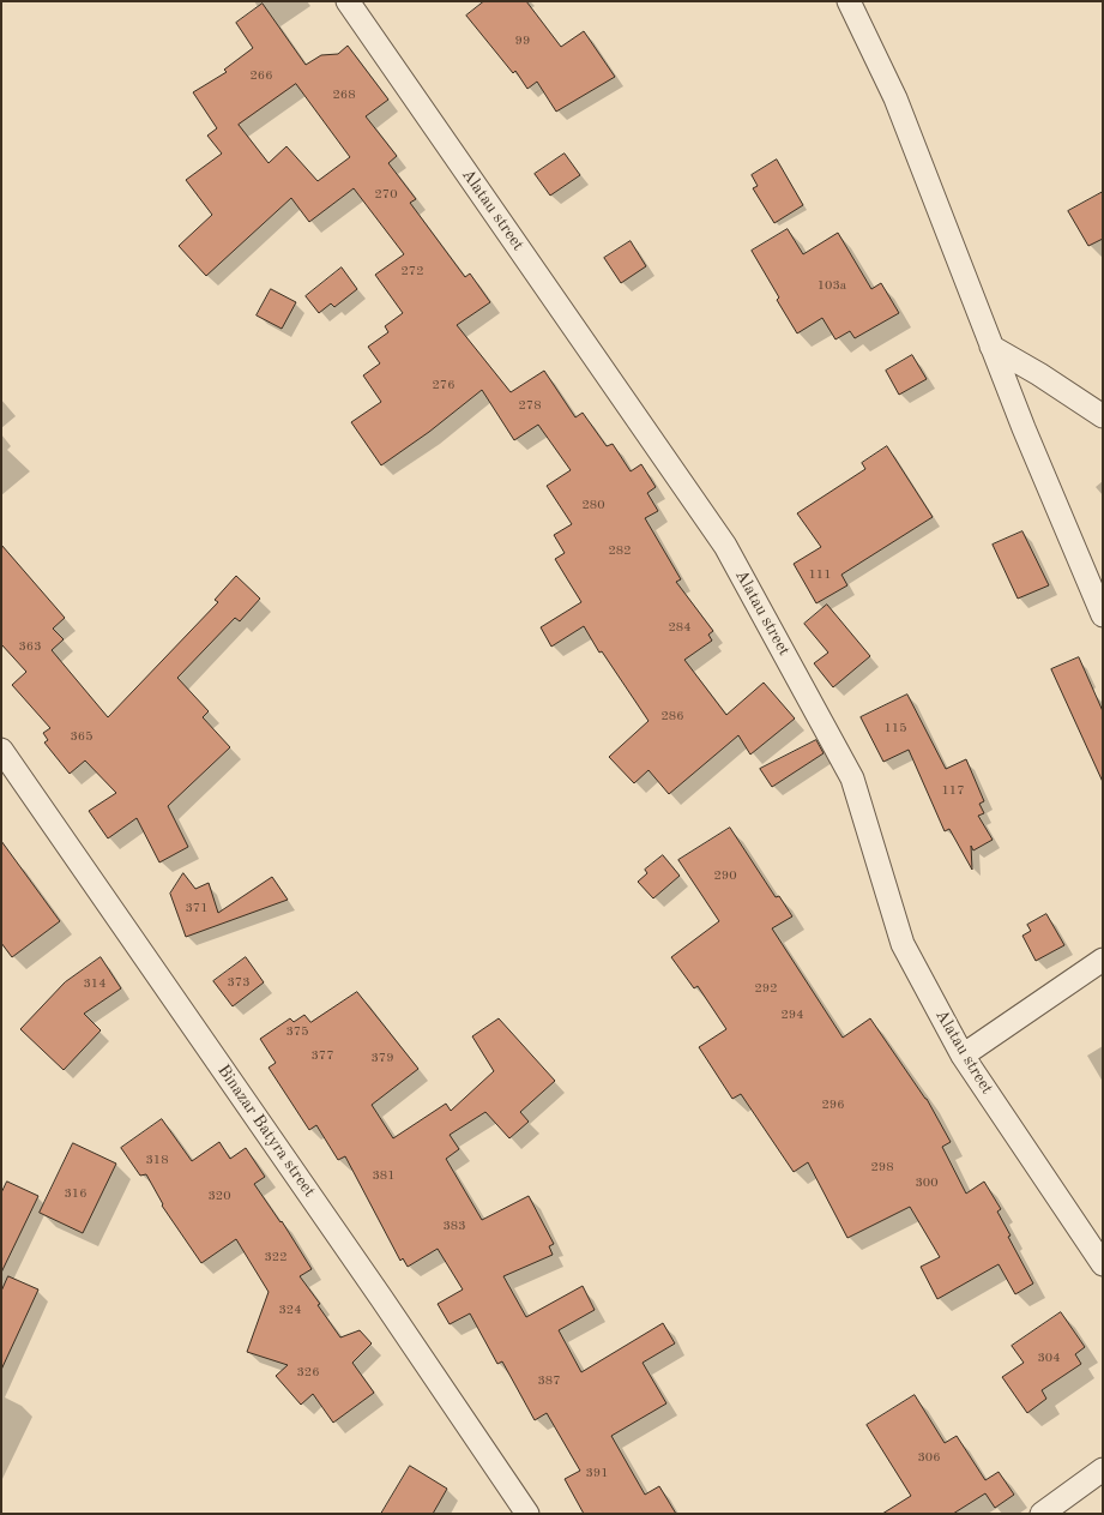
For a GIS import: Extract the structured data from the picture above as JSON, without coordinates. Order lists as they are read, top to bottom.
{
  "streets": {
    "street": ["Alatau street", "Binazar Batyra street"]
  },
  "house_numbers": [
    "99",
    "266",
    "268",
    "270",
    "272",
    "103а",
    "276",
    "278",
    "280",
    "282",
    "111",
    "284",
    "363",
    "286",
    "115",
    "365",
    "117",
    "290",
    "371",
    "373",
    "314",
    "292",
    "294",
    "375",
    "377",
    "379",
    "296",
    "318",
    "298",
    "381",
    "300",
    "316",
    "320",
    "383",
    "322",
    "324",
    "304",
    "326",
    "387",
    "306",
    "391"
  ]
}
